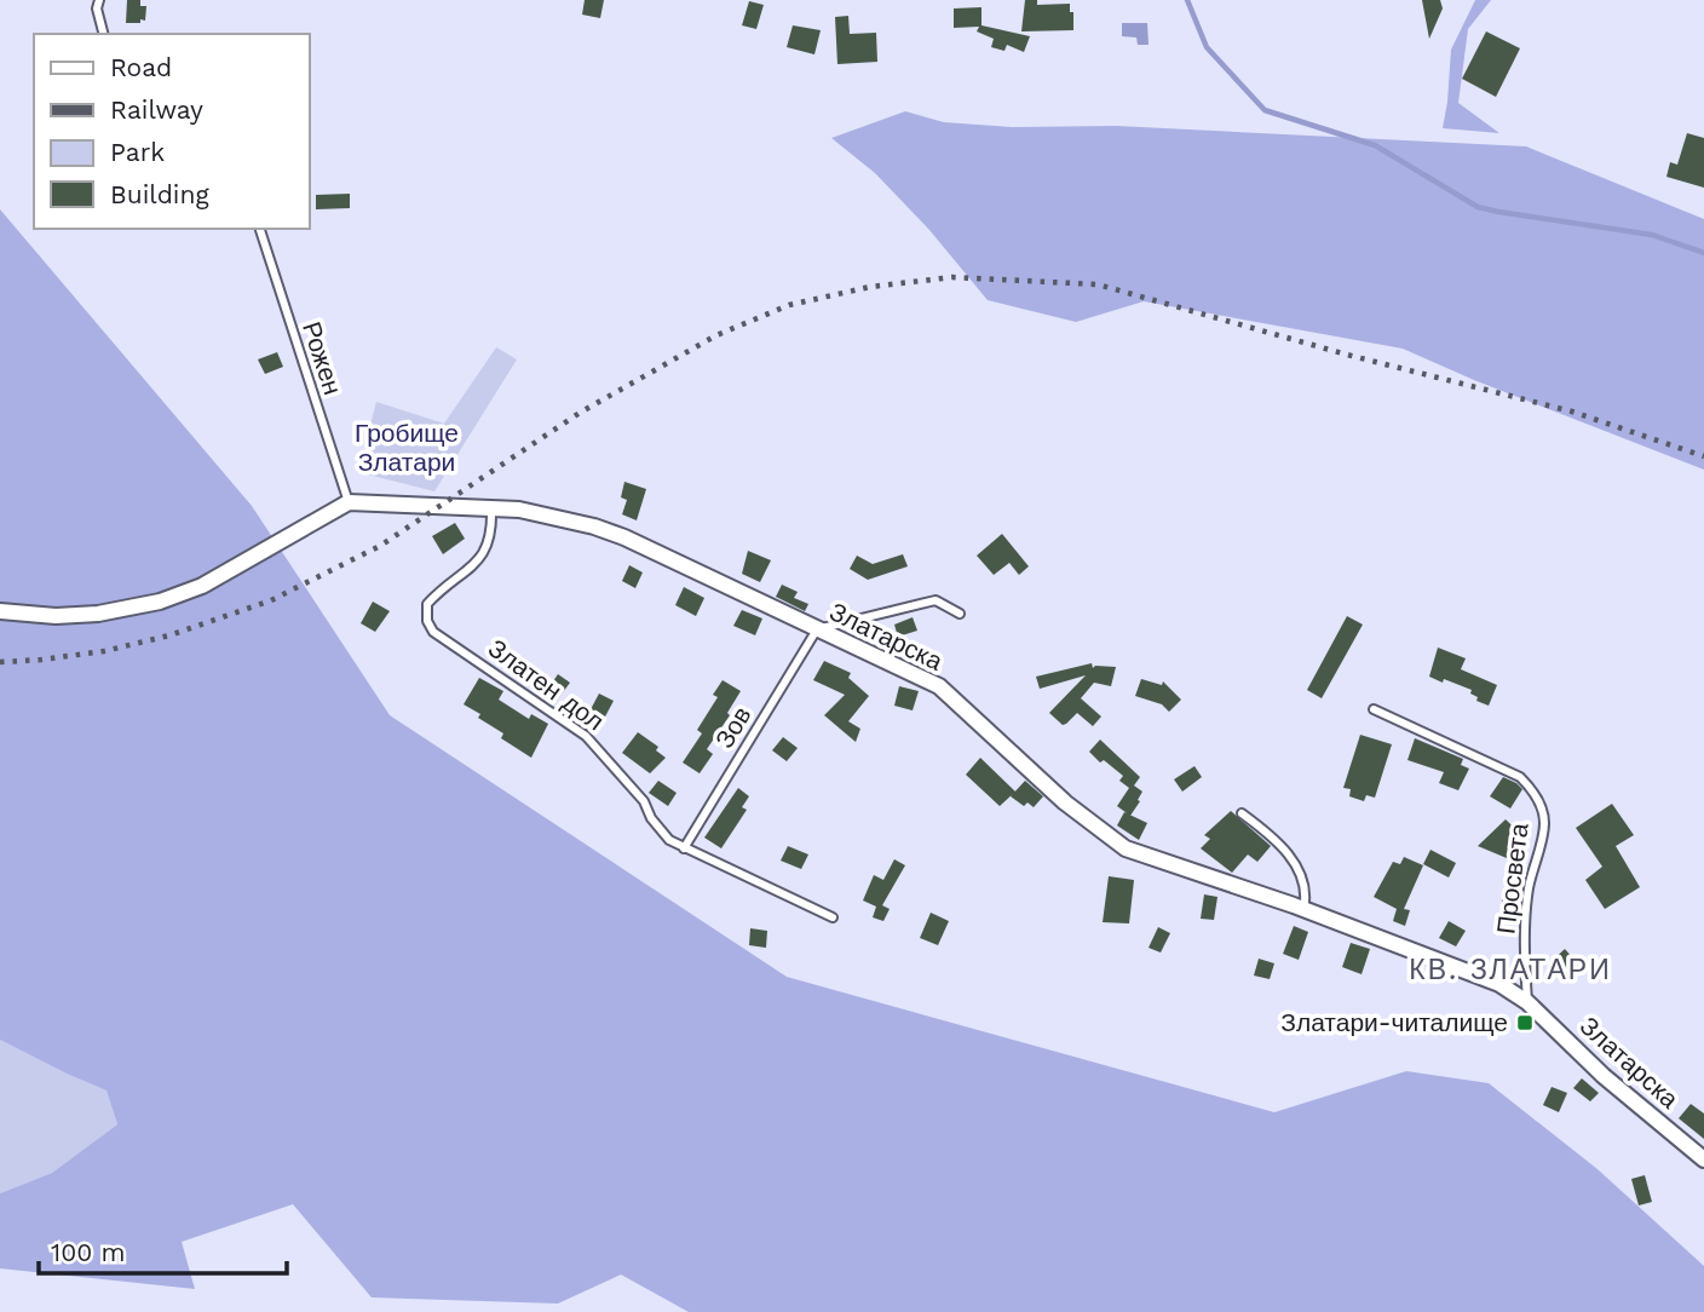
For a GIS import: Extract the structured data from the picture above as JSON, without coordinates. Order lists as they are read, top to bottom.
{
  "streets": {
    "street": ["Златарска"],
    "lane": [
      "Рожен",
      "Златен дол",
      "Зов",
      "Просвета"
    ]
  },
  "crossings": [
    ["Рожен", "Златарска"],
    ["Златарска", "Златен дол"],
    ["Златарска", "Зов"],
    ["Златарска", "Просвета"],
    ["Златен дол", "Зов"]
  ],
  "districts": ["КВ. ЗЛАТАРИ"],
  "parks": ["Гробище Златари"],
  "places": {
    "transit": ["Златари-читалище"]
  },
  "legend": [
    "Road",
    "Railway",
    "Park",
    "Building"
  ],
  "scale_bar": "100 m"
}
